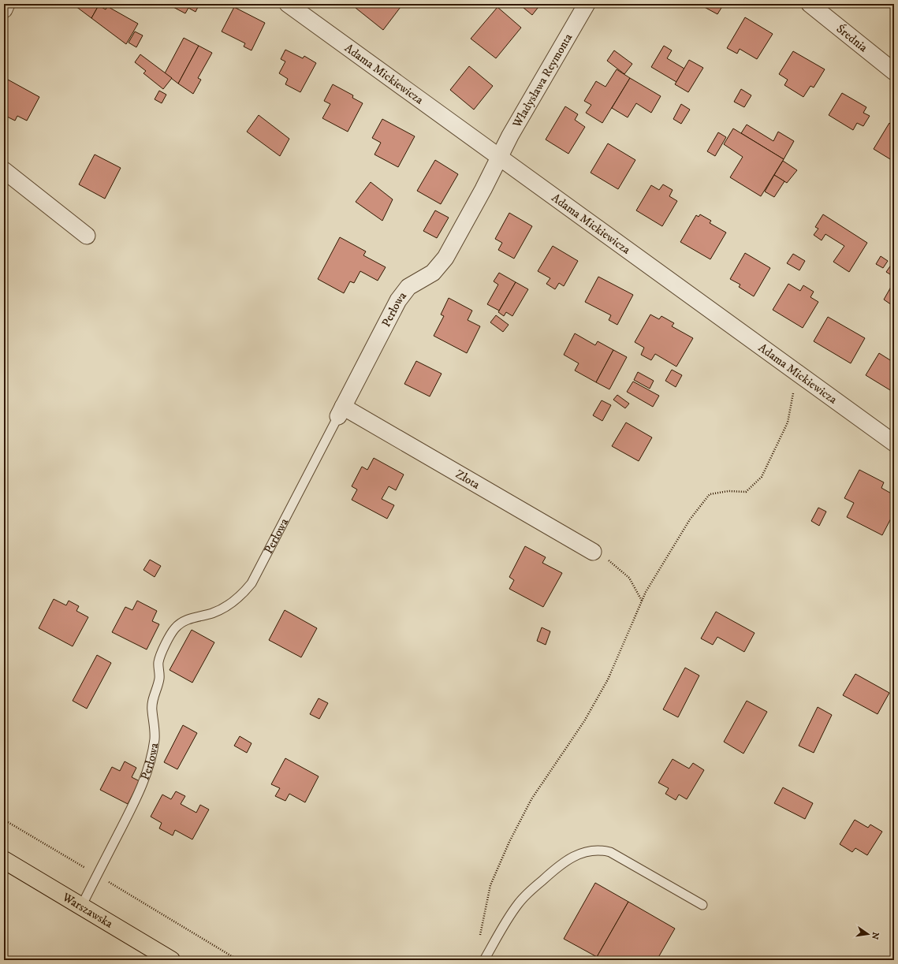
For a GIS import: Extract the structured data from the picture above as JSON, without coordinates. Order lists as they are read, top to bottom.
{
  "streets": {
    "main road": ["Warszawska"],
    "street": [
      "Średnia",
      "Adama Mickiewicza",
      "Władysława Reymonta",
      "Perłowa",
      "Złota"
    ]
  },
  "crossings": [
    ["Adama Mickiewicza", "Władysława Reymonta"],
    ["Adama Mickiewicza", "Perłowa"],
    ["Władysława Reymonta", "Perłowa"],
    ["Perłowa", "Złota"],
    ["Perłowa", "Warszawska"]
  ],
  "north": "right"
}
